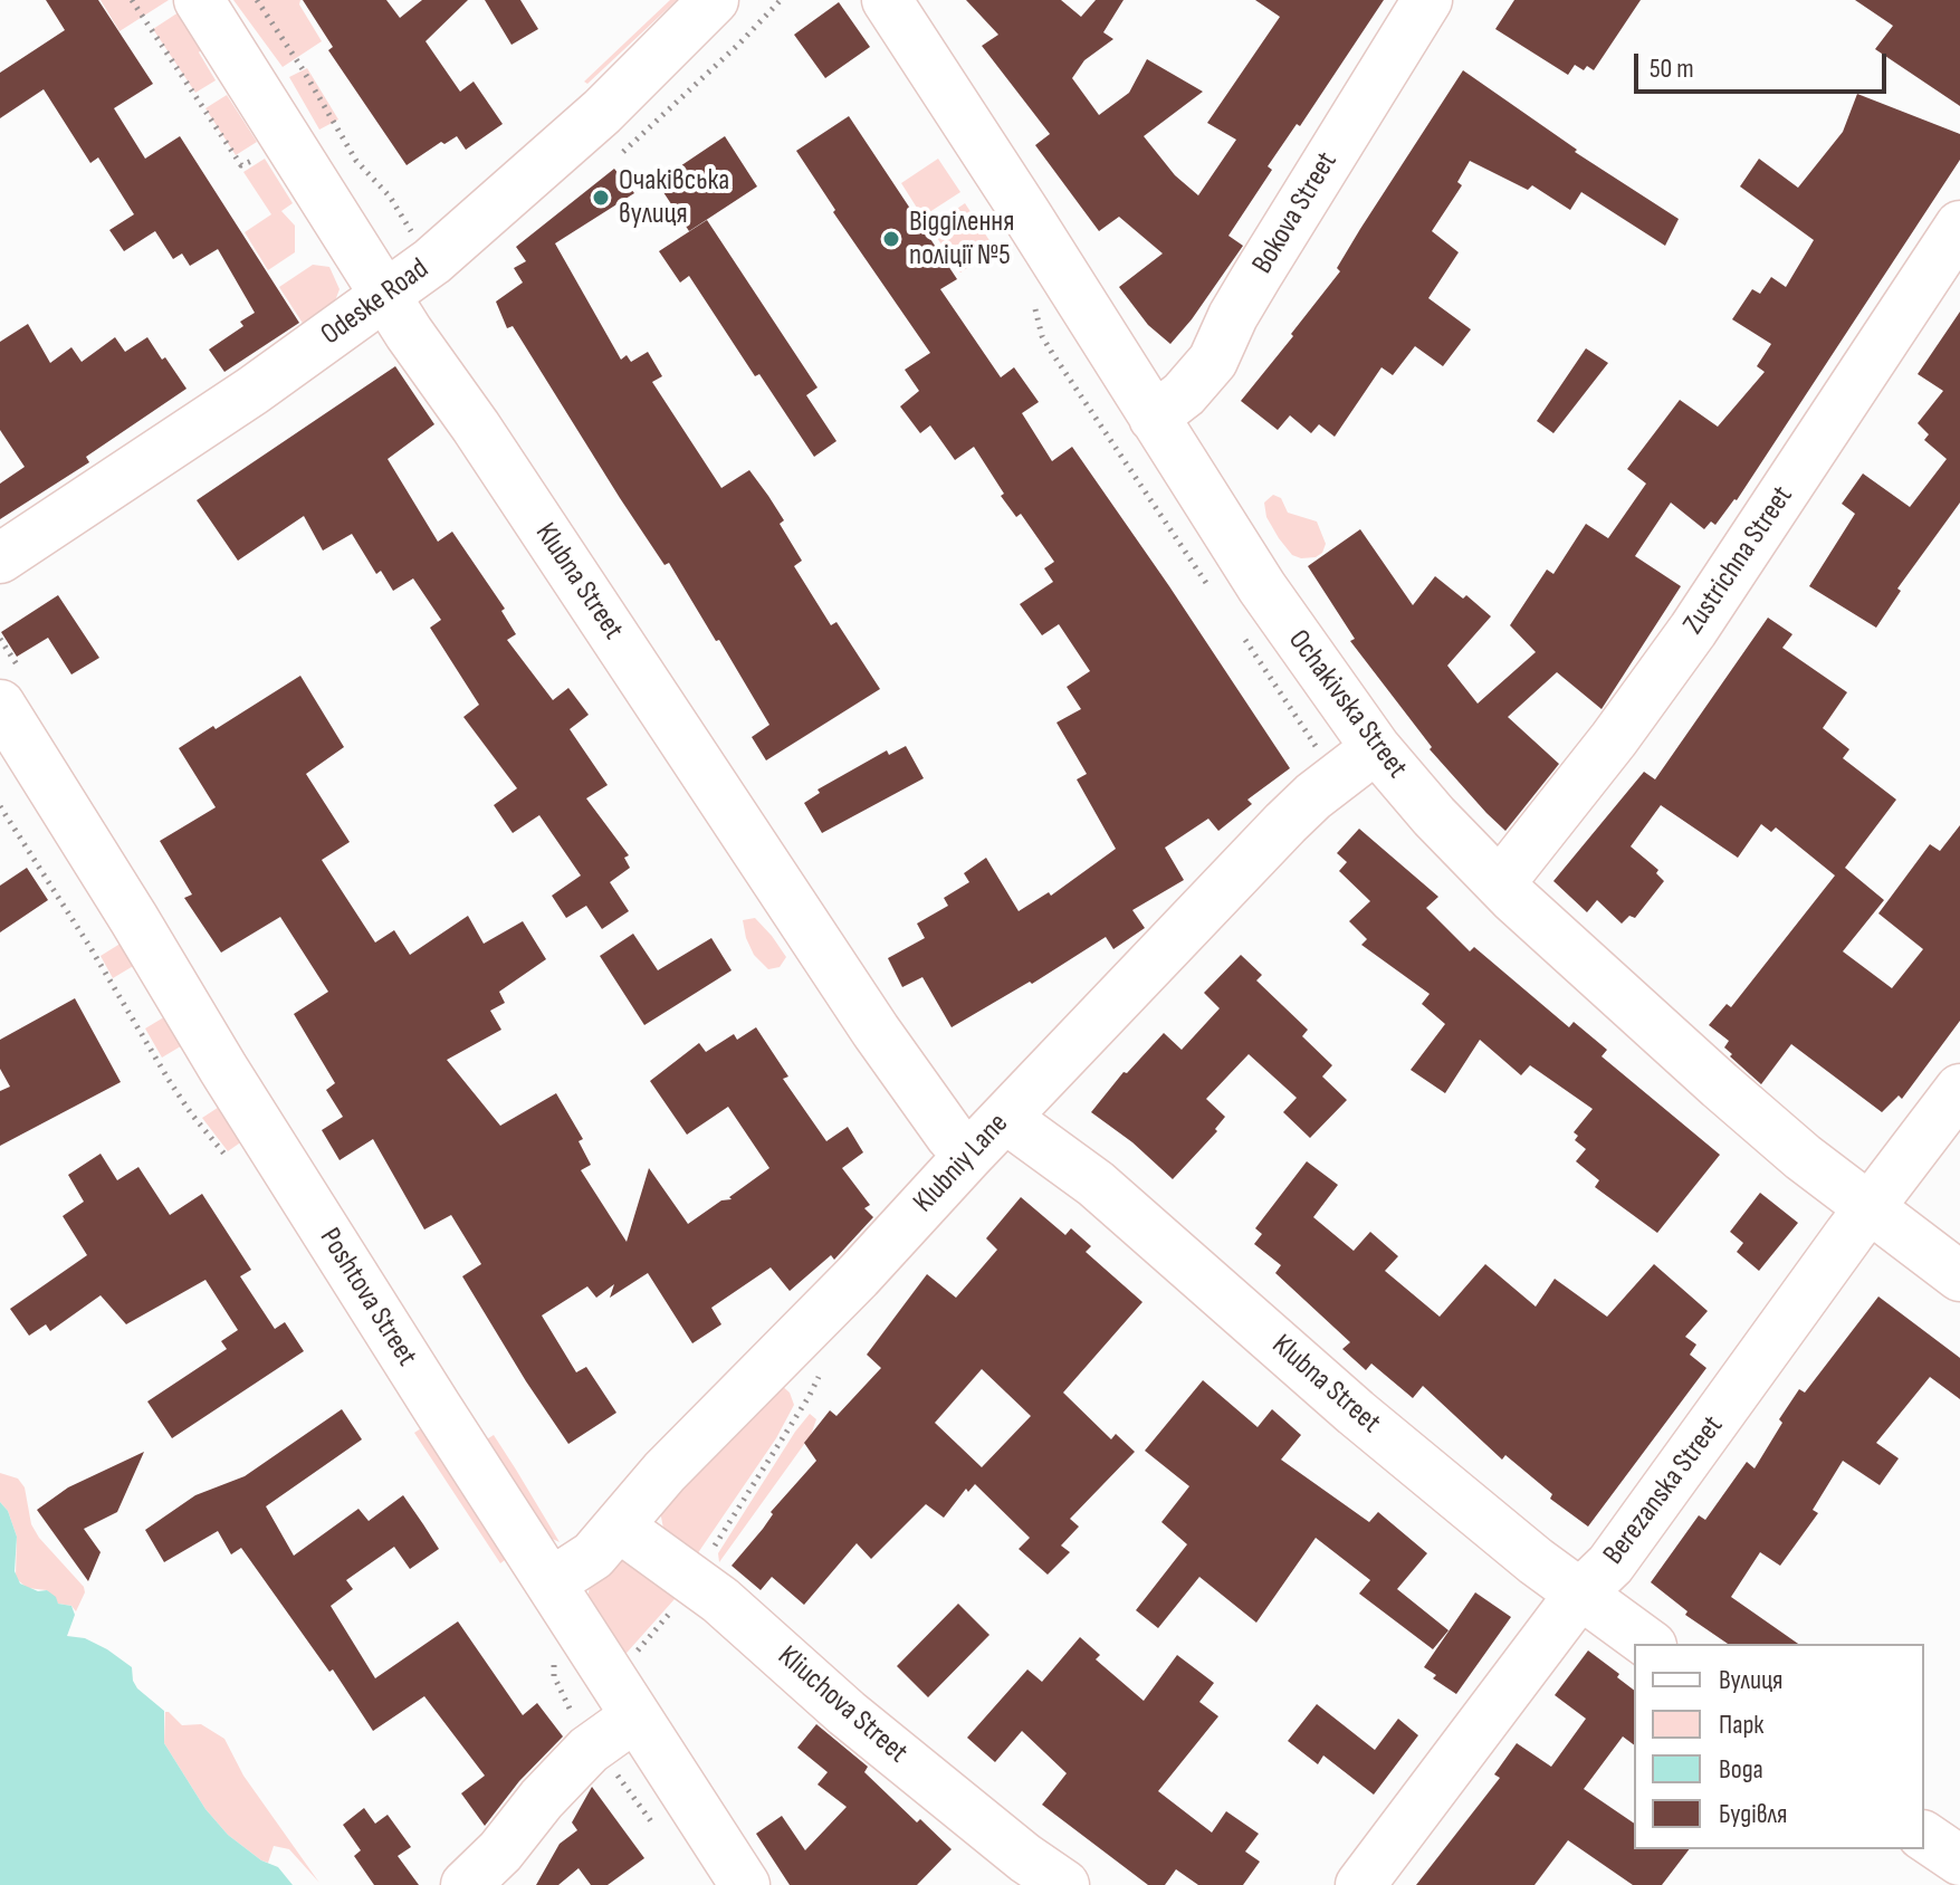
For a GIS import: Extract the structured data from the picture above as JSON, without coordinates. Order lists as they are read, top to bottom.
{
  "streets": {
    "main road": [
      "Bokova Street",
      "Odeske Road",
      "Zustrichna Street",
      "Klubna Street",
      "Ochakivska Street",
      "Klubniy Lane",
      "Poshtova Street",
      "Berezanska Street",
      "Kliuchova Street"
    ]
  },
  "crossings": [
    ["Bokova Street", "Ochakivska Street"],
    ["Odeske Road", "Klubna Street"],
    ["Zustrichna Street", "Ochakivska Street"],
    ["Klubna Street", "Klubniy Lane"],
    ["Klubna Street", "Berezanska Street"],
    ["Ochakivska Street", "Klubniy Lane"],
    ["Ochakivska Street", "Berezanska Street"],
    ["Klubniy Lane", "Poshtova Street"],
    ["Klubniy Lane", "Kliuchova Street"]
  ],
  "places": ["Очаківська вулиця", "Відділення поліції №5"],
  "legend": [
    "Вулиця",
    "Парк",
    "Вода",
    "Будівля"
  ],
  "scale_bar": "50 m"
}
